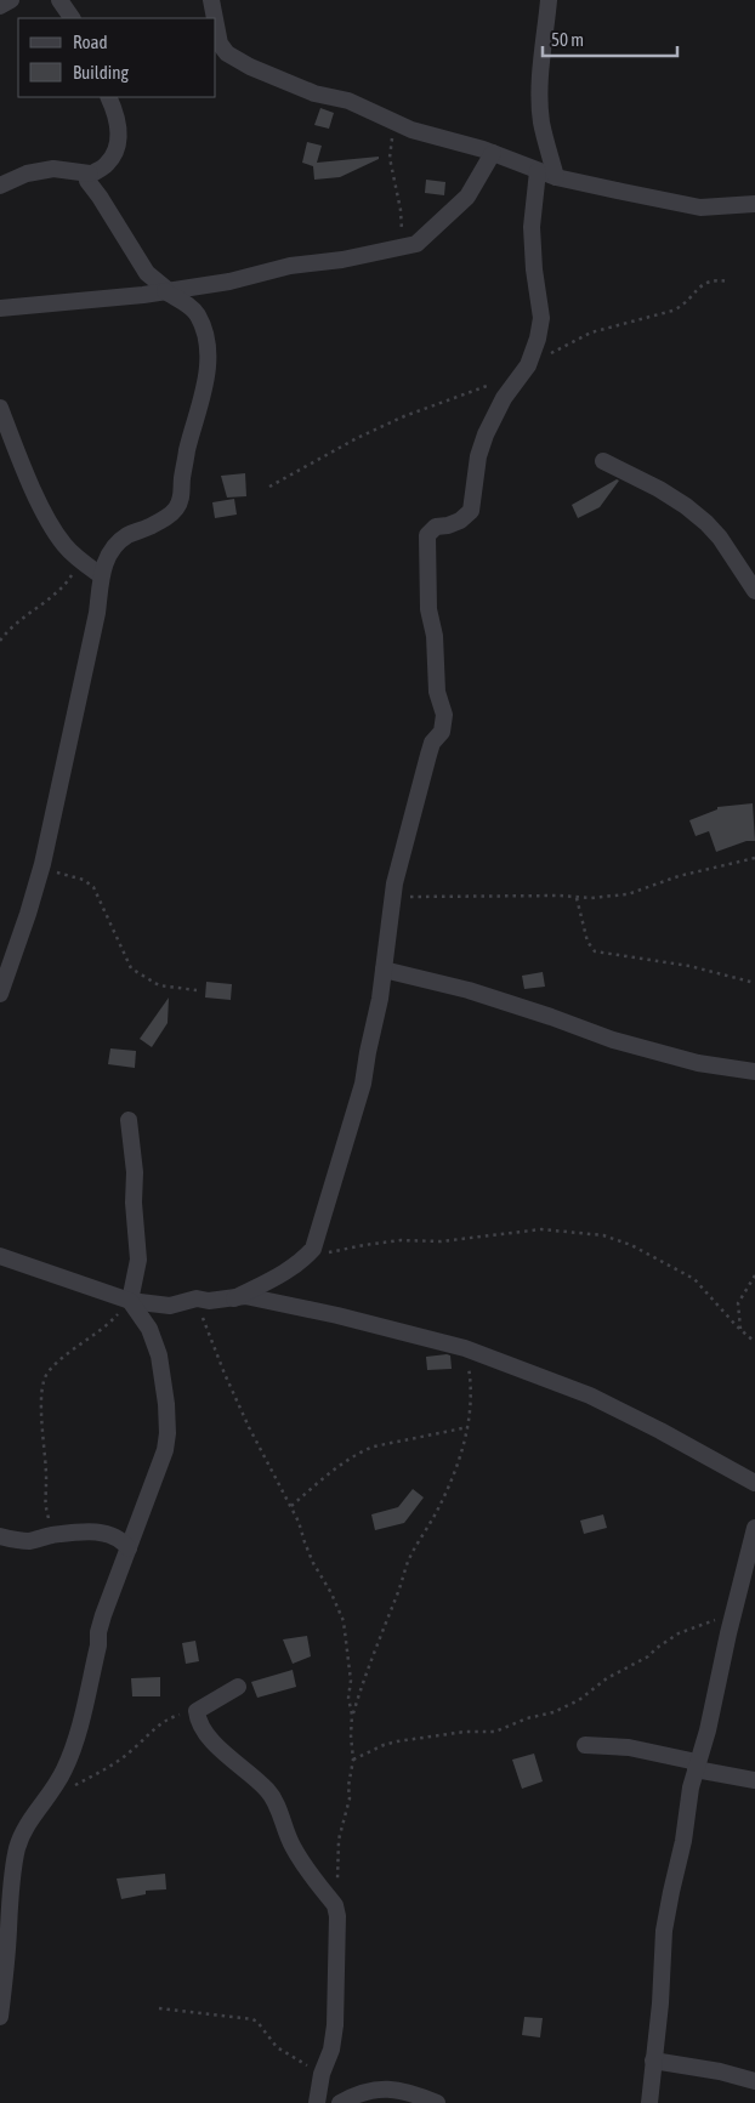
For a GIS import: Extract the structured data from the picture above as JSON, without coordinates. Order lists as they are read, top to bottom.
{
  "legend": ["Road", "Building"],
  "scale_bar": "50 m"
}
